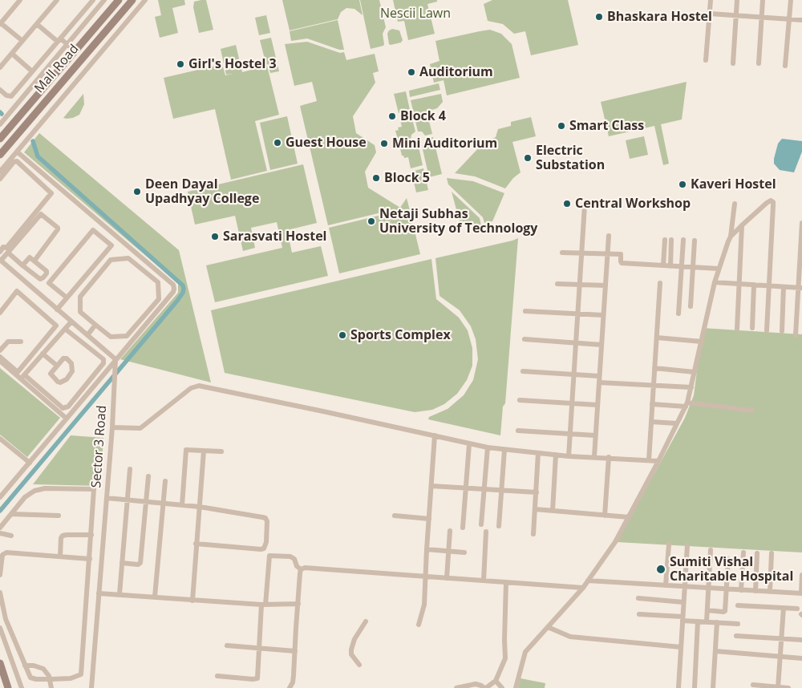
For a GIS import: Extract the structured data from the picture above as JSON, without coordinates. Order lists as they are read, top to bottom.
{
  "streets": {
    "main road": ["Mall Road"],
    "street": ["Sector 3 Road"]
  },
  "parks": ["Nescii Lawn"],
  "places": [
    "Bhaskara Hostel",
    "Girl's Hostel 3",
    "Auditorium",
    "Block 4",
    "Smart Class",
    "Guest House",
    "Mini Auditorium",
    "Electric Substation",
    "Block 5",
    "Kaveri Hostel",
    "Deen Dayal Upadhyay College",
    "Central Workshop",
    "Netaji Subhas University of Technology",
    "Sarasvati Hostel",
    "Sports Complex",
    "Sumiti Vishal Charitable Hospital"
  ]
}
